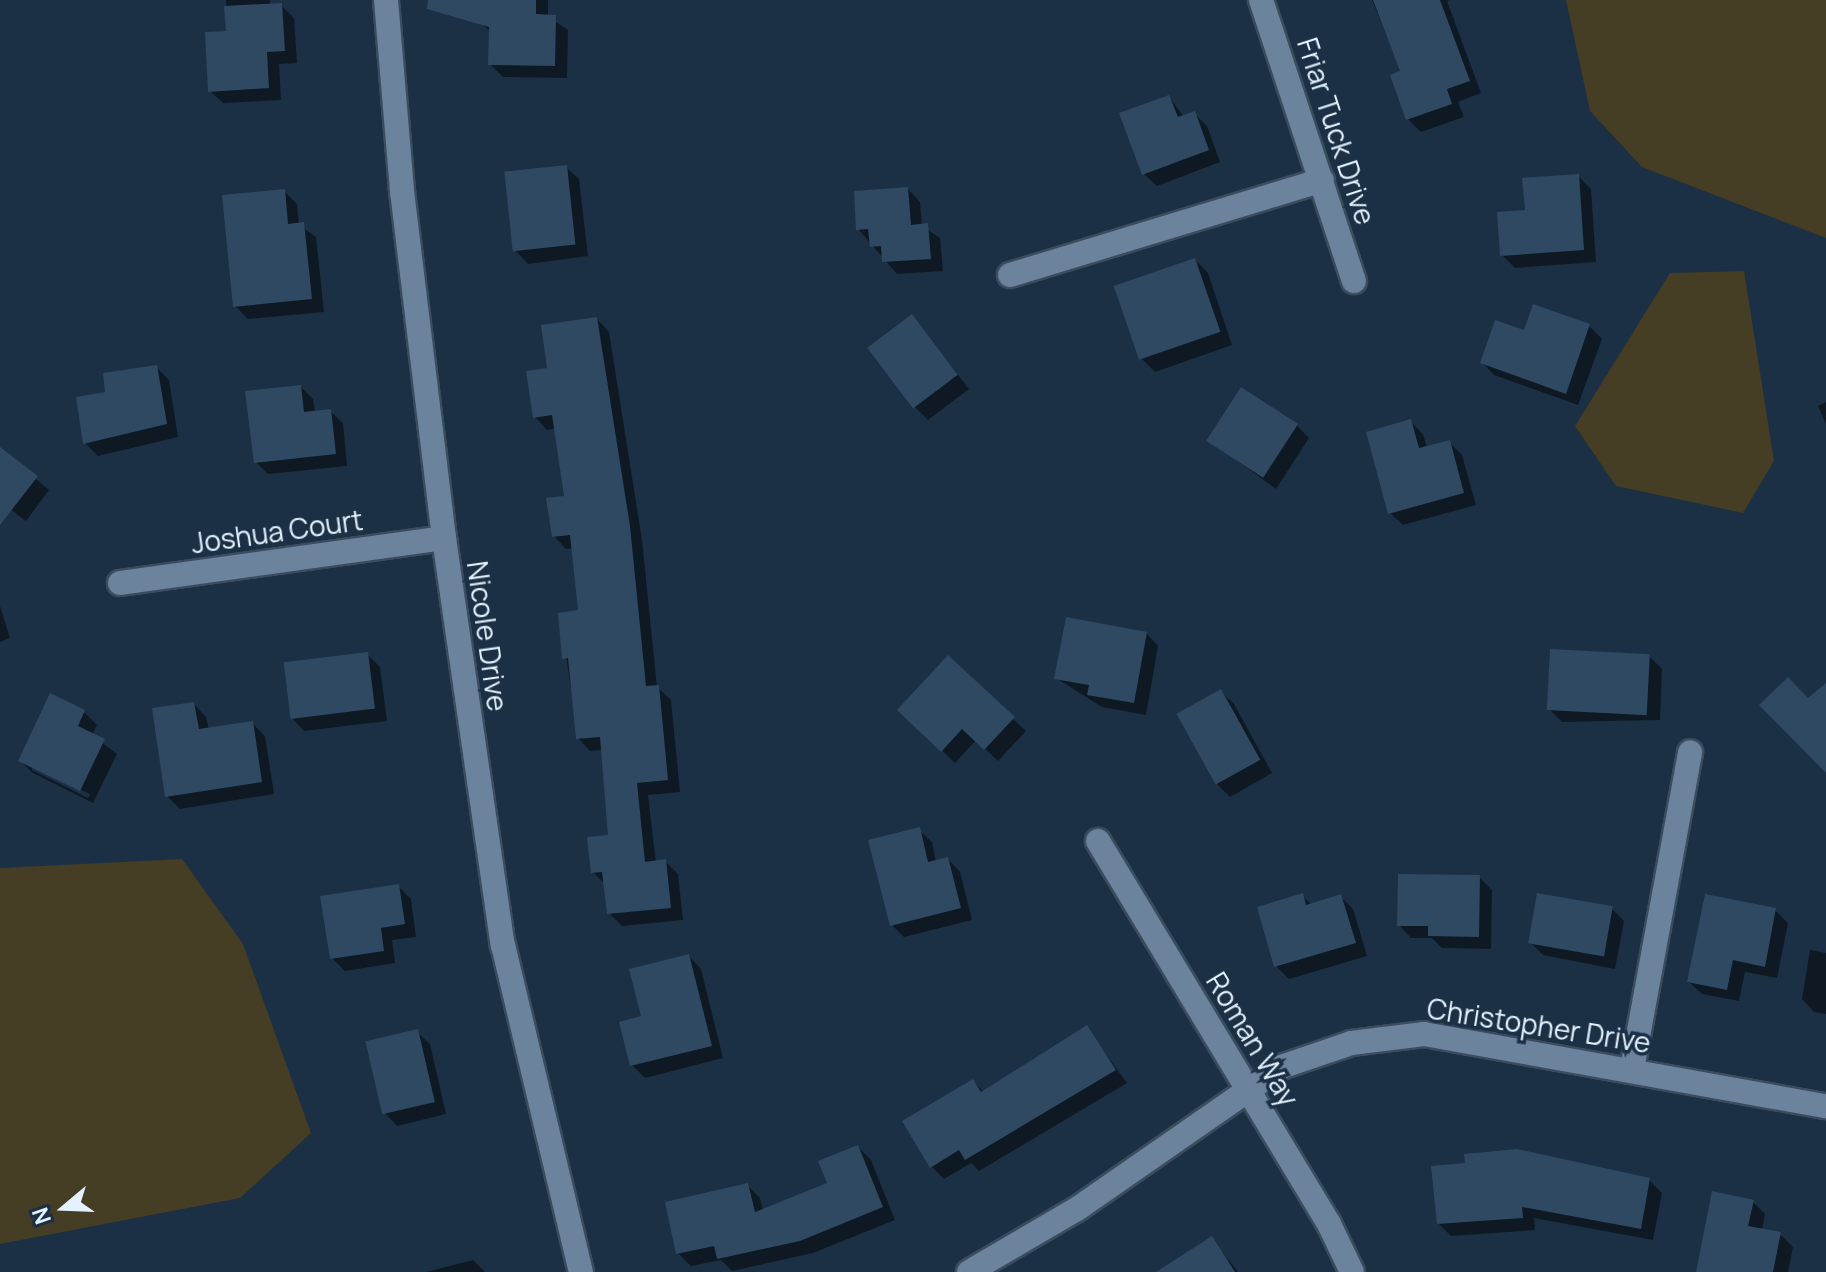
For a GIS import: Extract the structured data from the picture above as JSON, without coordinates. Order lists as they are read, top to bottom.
{
  "streets": {
    "street": [
      "Friar Tuck Drive",
      "Joshua Court",
      "Nicole Drive",
      "Christopher Drive",
      "Roman Way"
    ]
  },
  "crossings": [
    ["Joshua Court", "Nicole Drive"],
    ["Christopher Drive", "Roman Way"]
  ],
  "north": "left"
}
